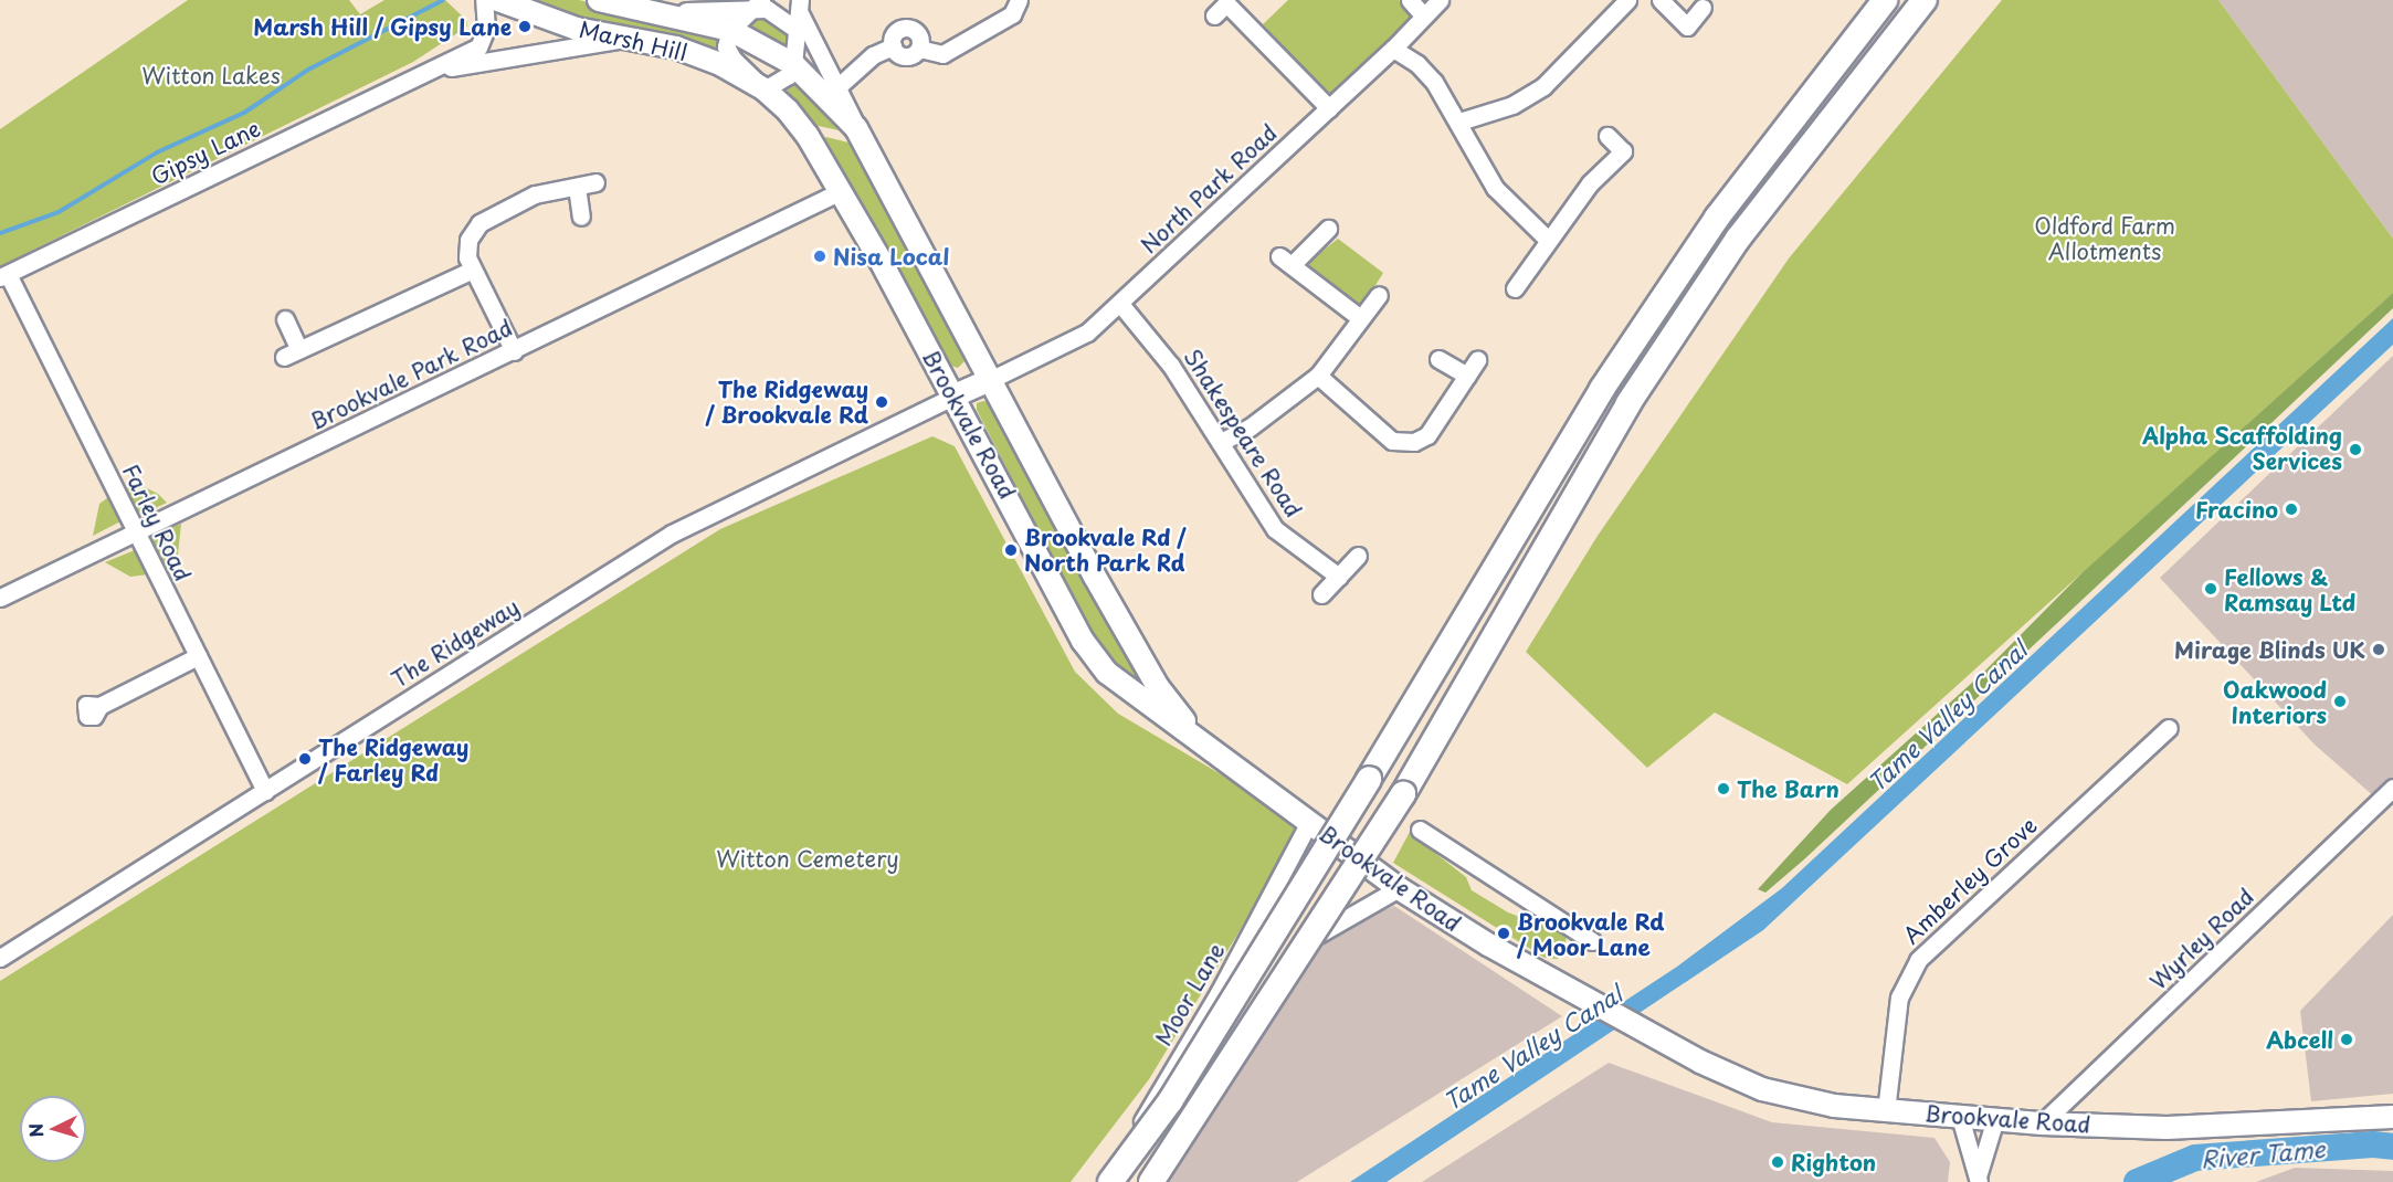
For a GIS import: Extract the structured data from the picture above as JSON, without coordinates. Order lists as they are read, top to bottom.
{
  "streets": {
    "main road": ["Marsh Hill", "Brookvale Road"],
    "street": [
      "Gipsy Lane",
      "North Park Road",
      "Brookvale Park Road",
      "Shakespeare Road",
      "Farley Road",
      "The Ridgeway",
      "Amberley Grove",
      "Wyrley Road",
      "Moor Lane"
    ]
  },
  "crossings": [
    ["Marsh Hill", "Gipsy Lane"],
    ["Marsh Hill", "Brookvale Road"],
    ["Gipsy Lane", "Farley Road"],
    ["North Park Road", "Brookvale Road"],
    ["North Park Road", "Shakespeare Road"],
    ["Brookvale Park Road", "Brookvale Road"],
    ["Brookvale Park Road", "Farley Road"],
    ["Brookvale Road", "The Ridgeway"],
    ["Brookvale Road", "Amberley Grove"],
    ["Brookvale Road", "Wyrley Road"],
    ["Brookvale Road", "Moor Lane"],
    ["Farley Road", "The Ridgeway"]
  ],
  "water": ["Tame Valley Canal", "River Tame"],
  "parks": ["Witton Lakes", "Oldford Farm Allotments", "Witton Cemetery"],
  "places": [
    "Marsh Hill / Gipsy Lane",
    "Nisa Local",
    "The Ridgeway / Brookvale Rd",
    "Alpha Scaffolding Services",
    "Fracino",
    "Brookvale Rd / North Park Rd",
    "Fellows & Ramsay Ltd",
    "Mirage Blinds UK",
    "Oakwood Interiors",
    "The Ridgeway / Farley Rd",
    "The Barn",
    "Brookvale Rd / Moor Lane",
    "Abcell",
    "Righton"
  ],
  "north": "left"
}
